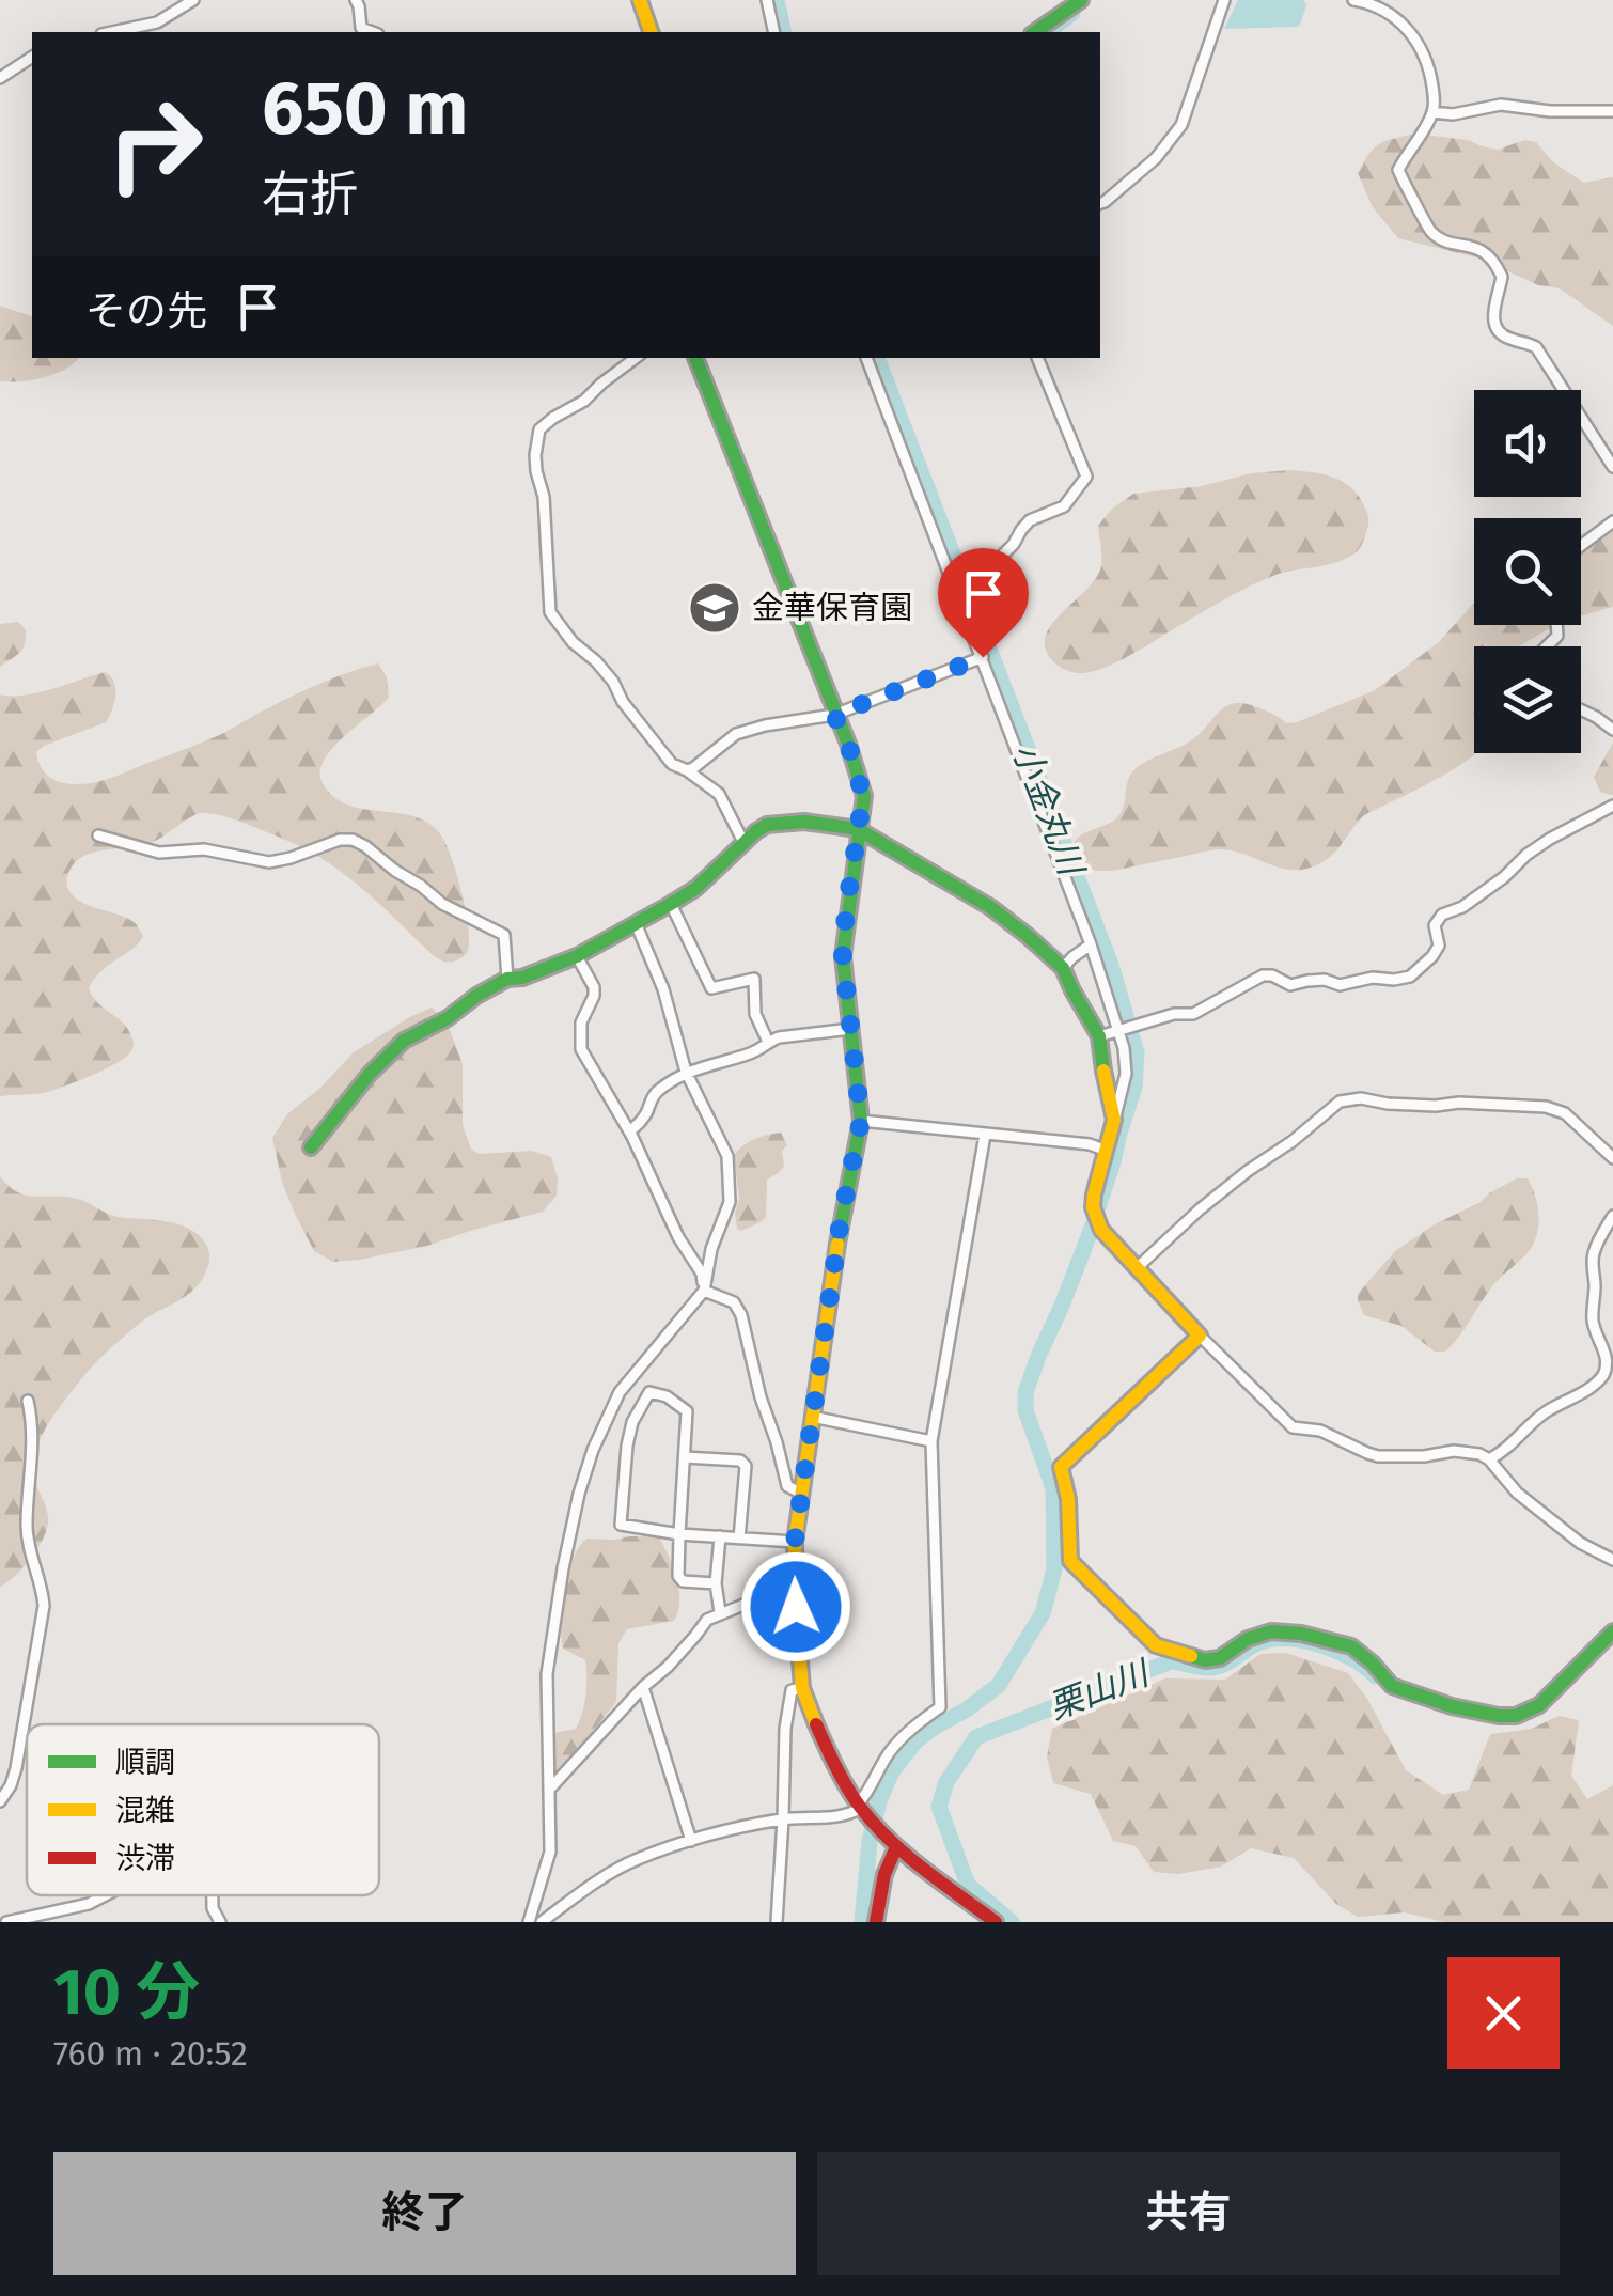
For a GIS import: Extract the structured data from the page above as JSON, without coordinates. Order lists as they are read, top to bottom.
{
  "water": ["小金丸川", "栗山川"],
  "places": {
    "school or university": ["金華保育園"]
  },
  "legend": ["順調", "混雑", "渋滞"],
  "page": {
    "turn": ["650 m", "右折"],
    "then": "その先",
    "heading": ["10 分", "760 m · 20:52"],
    "buttons": ["終了", "共有"]
  }
}
